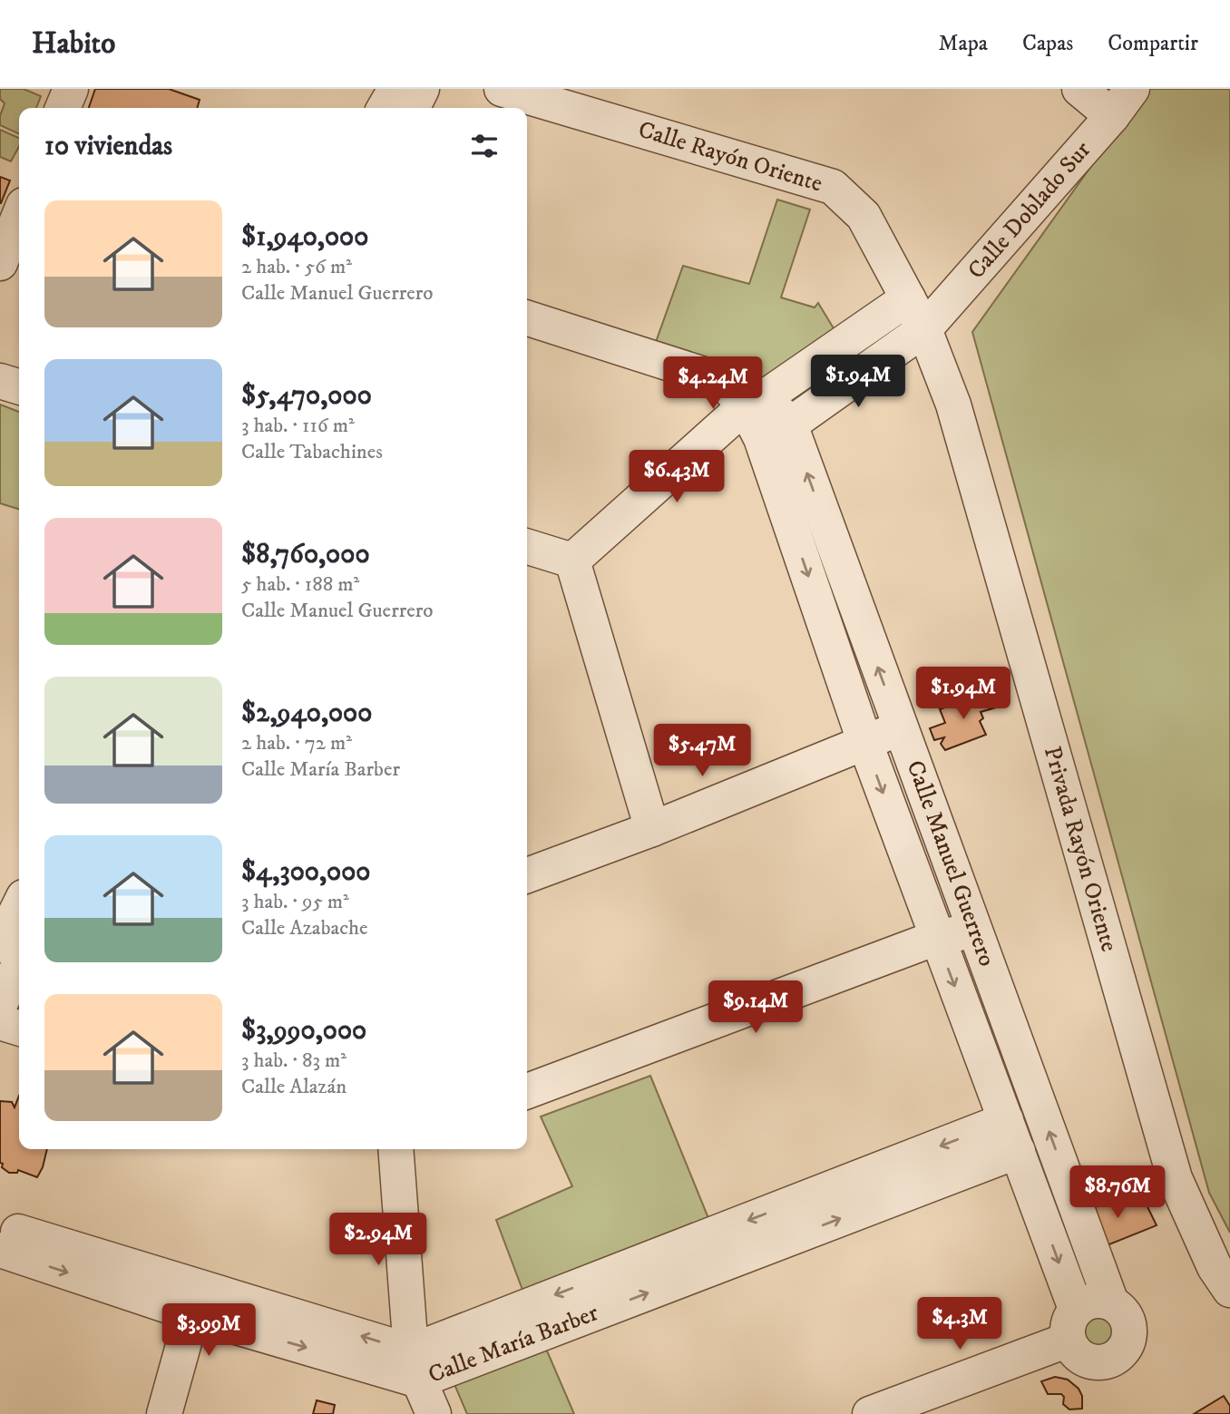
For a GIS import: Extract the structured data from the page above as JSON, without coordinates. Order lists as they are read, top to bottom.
{
  "streets": {
    "street": [
      "Calle Rayón Oriente",
      "Calle Doblado Sur",
      "Privada Rayón Oriente",
      "Calle Manuel Guerrero",
      "Calle María Barber"
    ]
  },
  "crossings": [
    ["Calle Rayón Oriente", "Calle Doblado Sur"],
    ["Calle Rayón Oriente", "Privada Rayón Oriente"],
    ["Calle Doblado Sur", "Privada Rayón Oriente"],
    ["Calle Manuel Guerrero", "Calle María Barber"]
  ],
  "page": {
    "header": "Habito",
    "nav": ["Mapa", "Capas", "Compartir"],
    "heading": "10 viviendas",
    "list": [
      {
        "name": "$1,940,000",
        "note": "2 hab. · 56 m² · Calle Manuel Guerrero"
      },
      {
        "name": "$5,470,000",
        "note": "3 hab. · 116 m² · Calle Tabachines"
      },
      {
        "name": "$8,760,000",
        "note": "5 hab. · 188 m² · Calle Manuel Guerrero"
      },
      {
        "name": "$2,940,000",
        "note": "2 hab. · 72 m² · Calle María Barber"
      },
      {
        "name": "$4,300,000",
        "note": "3 hab. · 95 m² · Calle Azabache"
      },
      {
        "name": "$3,990,000",
        "note": "3 hab. · 83 m² · Calle Alazán"
      }
    ],
    "price": [
      "$1.94M",
      "$4.24M",
      "$6.43M",
      "$1.94M",
      "$5.47M",
      "$9.14M",
      "$8.76M",
      "$2.94M",
      "$4.3M",
      "$3.99M"
    ]
  }
}
